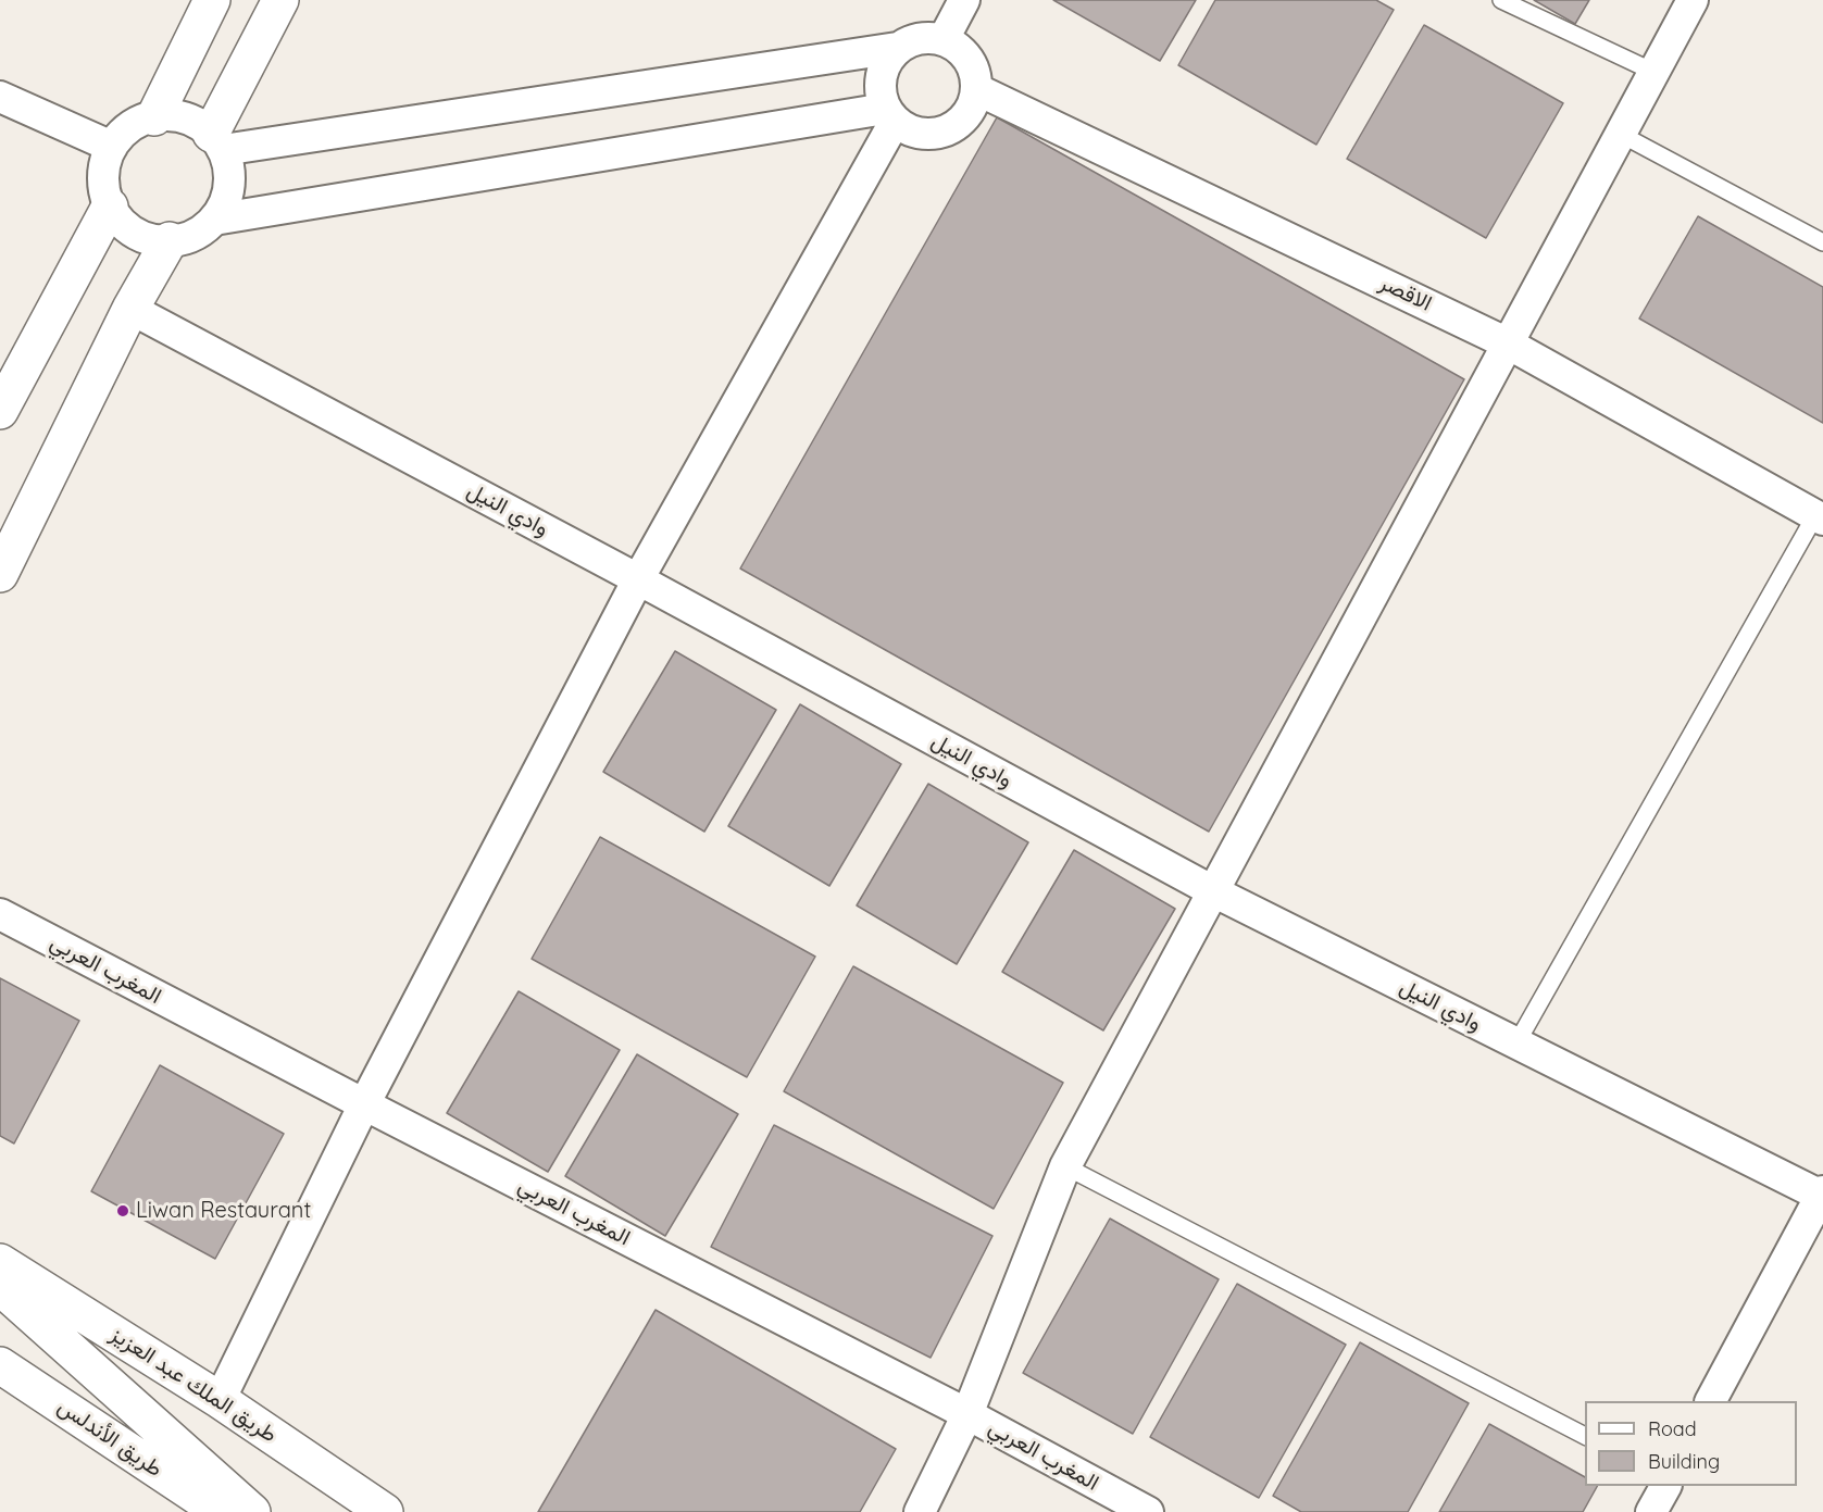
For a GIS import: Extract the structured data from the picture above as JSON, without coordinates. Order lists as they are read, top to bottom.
{
  "streets": {
    "main road": ["طريق الملك عبد العزيز", "طريق الأندلس"],
    "street": ["الاقصر", "وادي النيل", "المغرب العربي"]
  },
  "places": ["Liwan Restaurant"],
  "legend": ["Road", "Building"]
}
